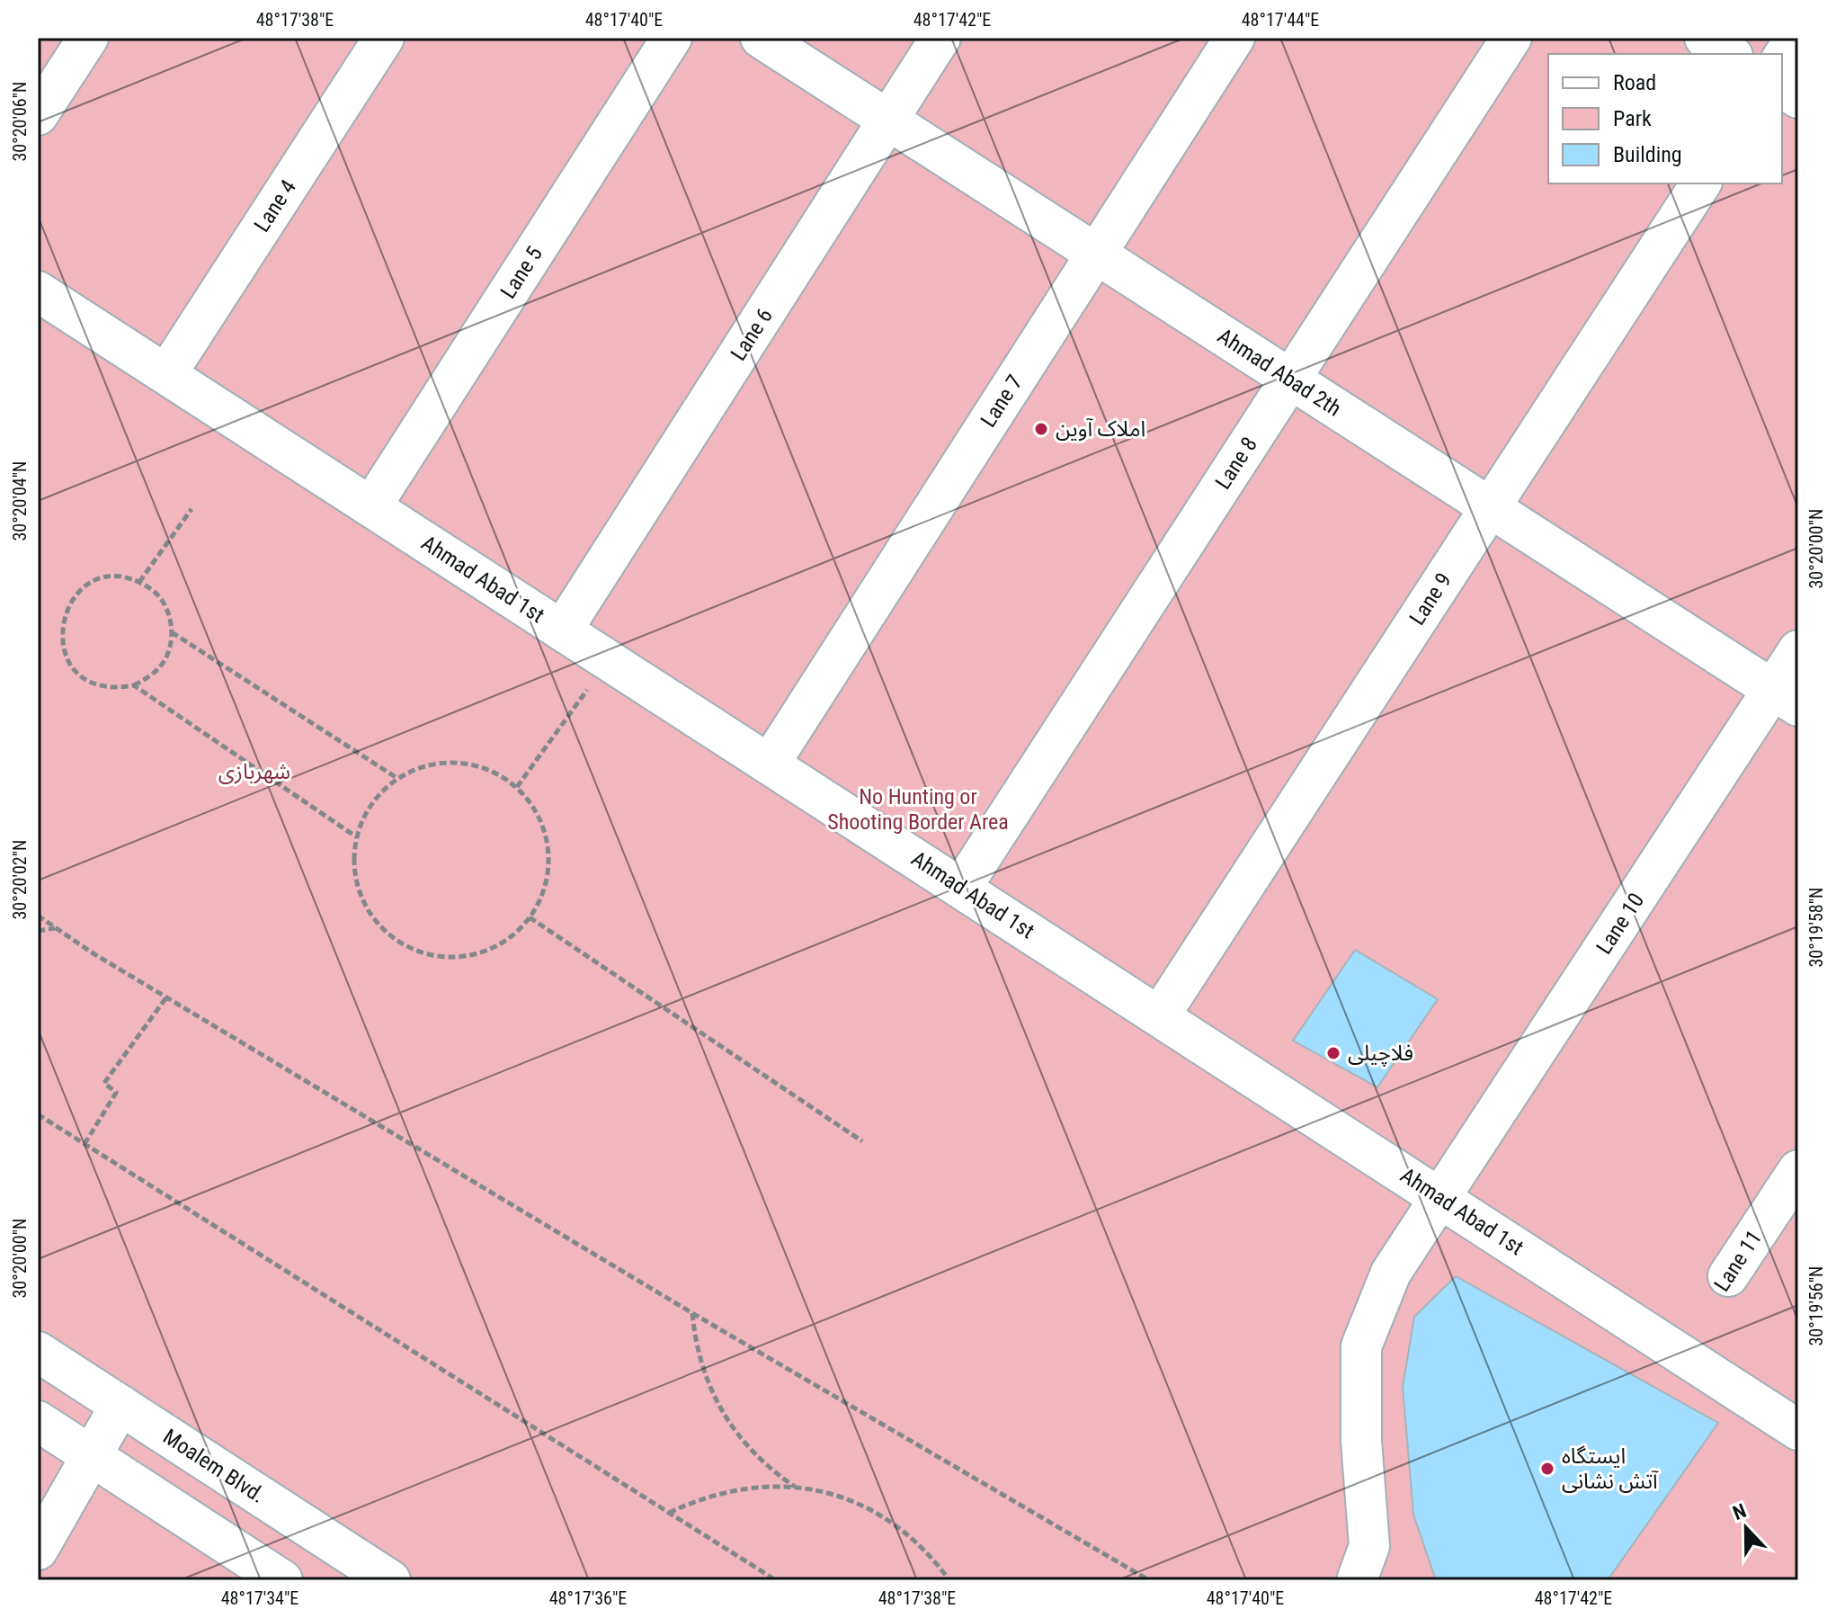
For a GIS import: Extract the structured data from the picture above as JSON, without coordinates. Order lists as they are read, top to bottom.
{
  "streets": {
    "street": [
      "Lane 4",
      "Lane 5",
      "Lane 6",
      "Ahmad Abad 2th",
      "Lane 7",
      "Lane 8",
      "Ahmad Abad 1st",
      "Lane 9",
      "Lane 10",
      "Lane 11",
      "Moalem Blvd."
    ]
  },
  "crossings": [
    ["Lane 4", "Ahmad Abad 1st"],
    ["Lane 5", "Ahmad Abad 1st"],
    ["Lane 6", "Ahmad Abad 2th"],
    ["Lane 6", "Ahmad Abad 1st"],
    ["Ahmad Abad 2th", "Lane 7"],
    ["Ahmad Abad 2th", "Lane 8"],
    ["Ahmad Abad 2th", "Lane 9"],
    ["Ahmad Abad 2th", "Lane 10"],
    ["Lane 7", "Ahmad Abad 1st"],
    ["Lane 8", "Ahmad Abad 1st"],
    ["Ahmad Abad 1st", "Lane 9"],
    ["Ahmad Abad 1st", "Lane 10"]
  ],
  "parks": ["شهربازی", "No Hunting or Shooting Border Area"],
  "places": ["املاک آوین", "فلاچیلی", "ایستگاه آتش نشانی"],
  "legend": ["Road", "Park", "Building"],
  "north": "top",
  "coordinates": [
    "48°17'38\"E",
    "48°17'40\"E",
    "48°17'42\"E",
    "48°17'44\"E",
    "30°20'06\"N",
    "30°20'04\"N",
    "30°20'00\"N",
    "30°20'02\"N",
    "30°19'58\"N",
    "30°19'56\"N",
    "48°17'34\"E",
    "48°17'36\"E"
  ]
}
